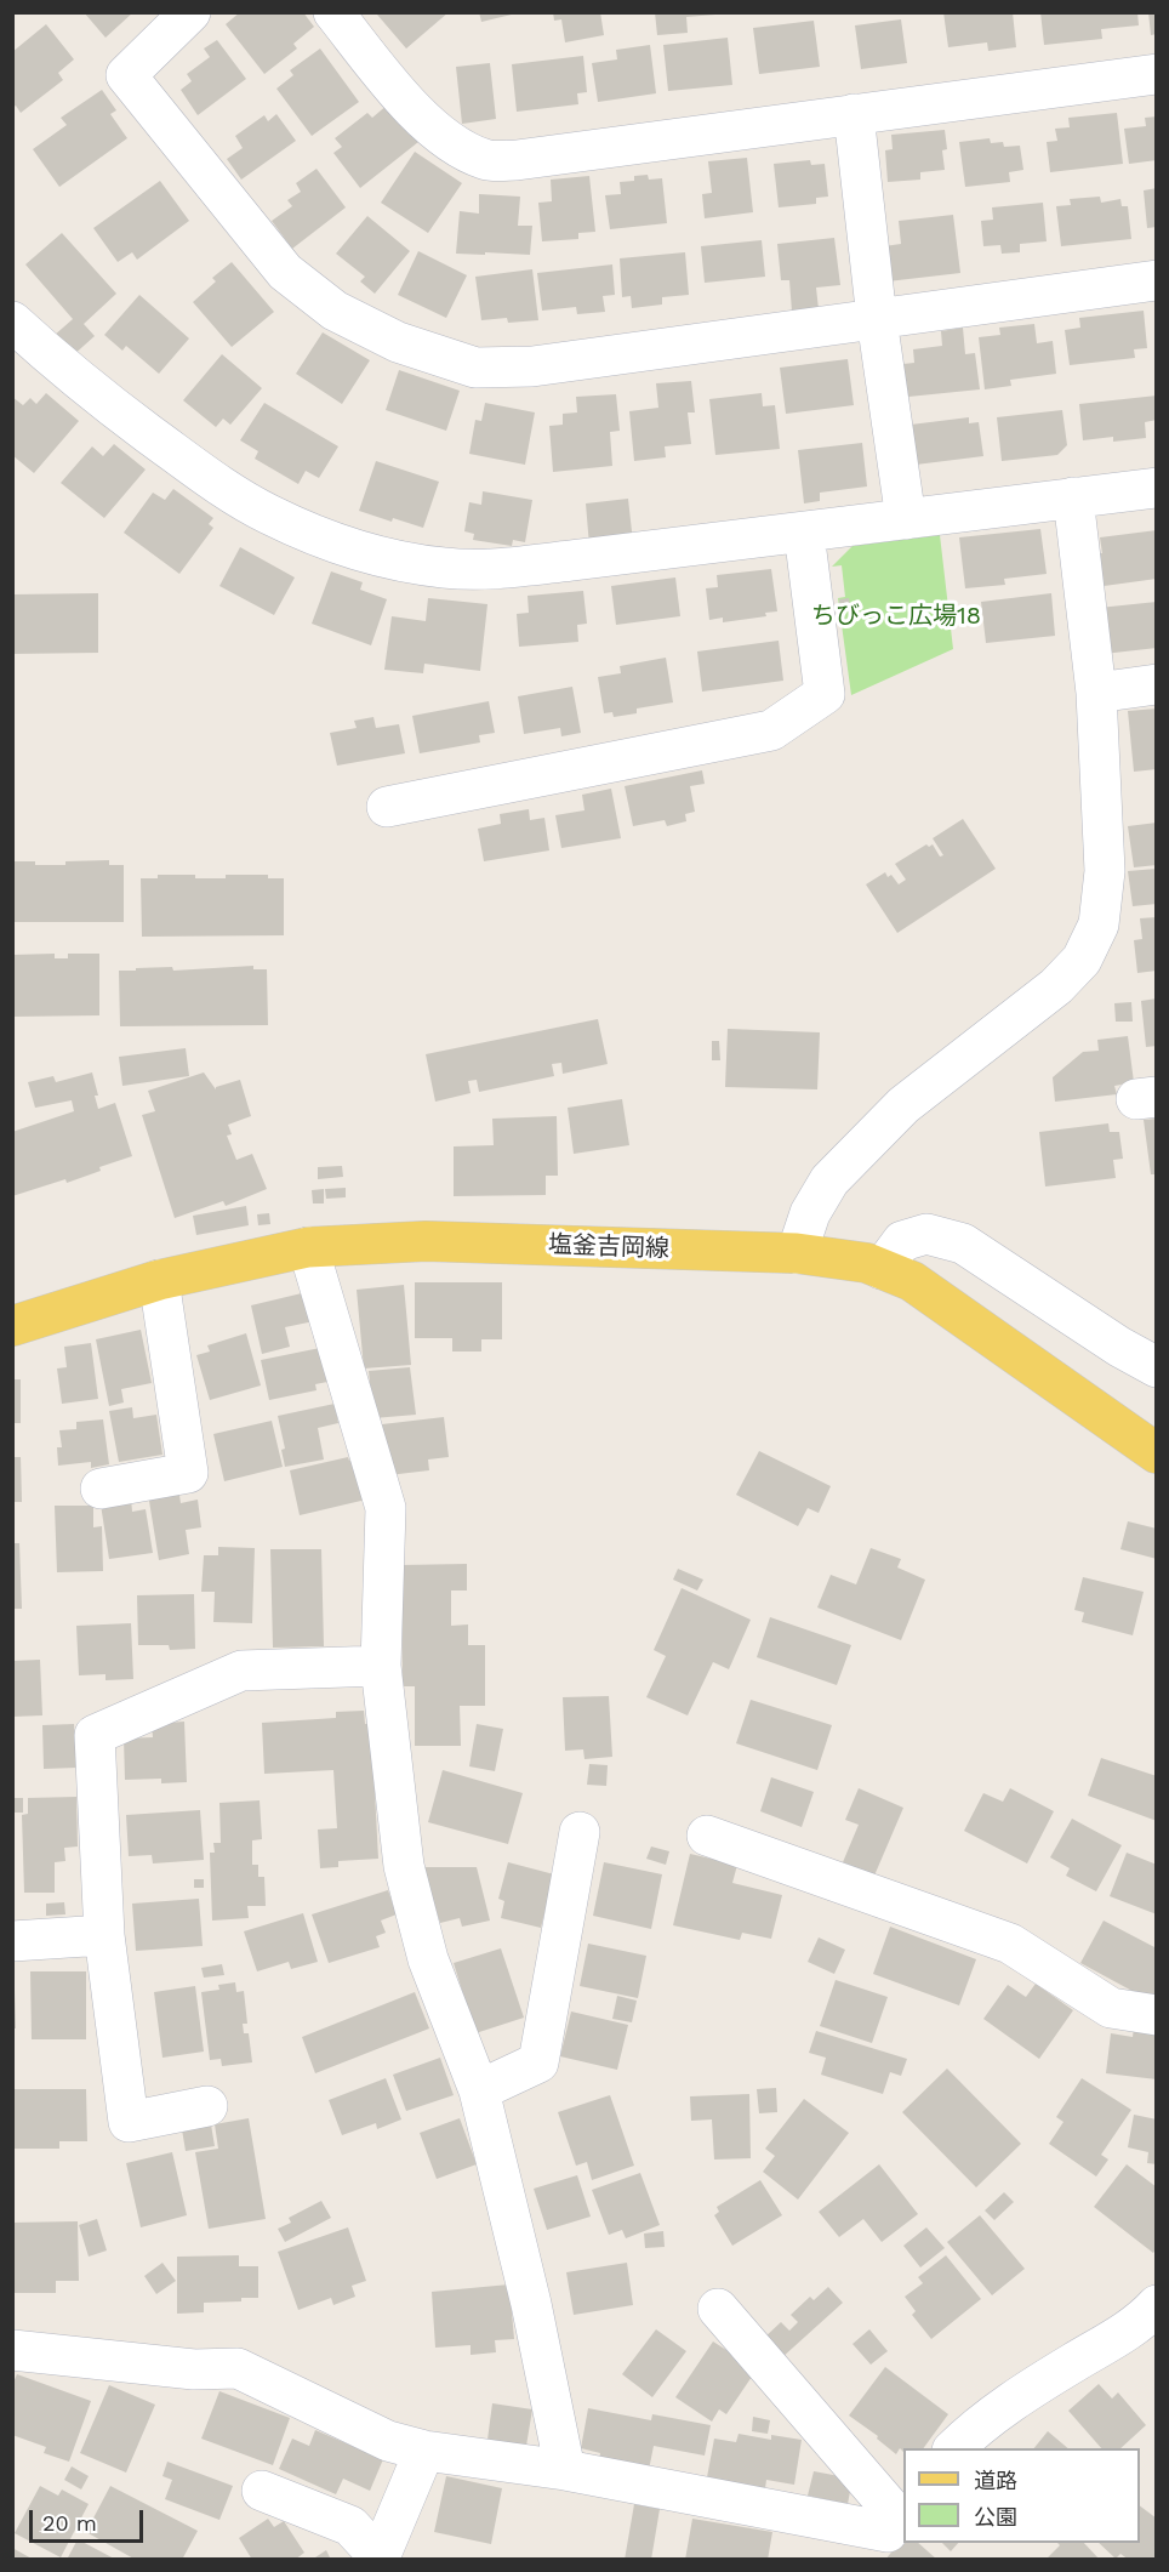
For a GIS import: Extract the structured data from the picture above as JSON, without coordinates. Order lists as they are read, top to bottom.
{
  "streets": {
    "main road": ["塩釜吉岡線"]
  },
  "parks": ["ちびっこ広場18"],
  "legend": ["道路", "公園"],
  "scale_bar": "20 m"
}
